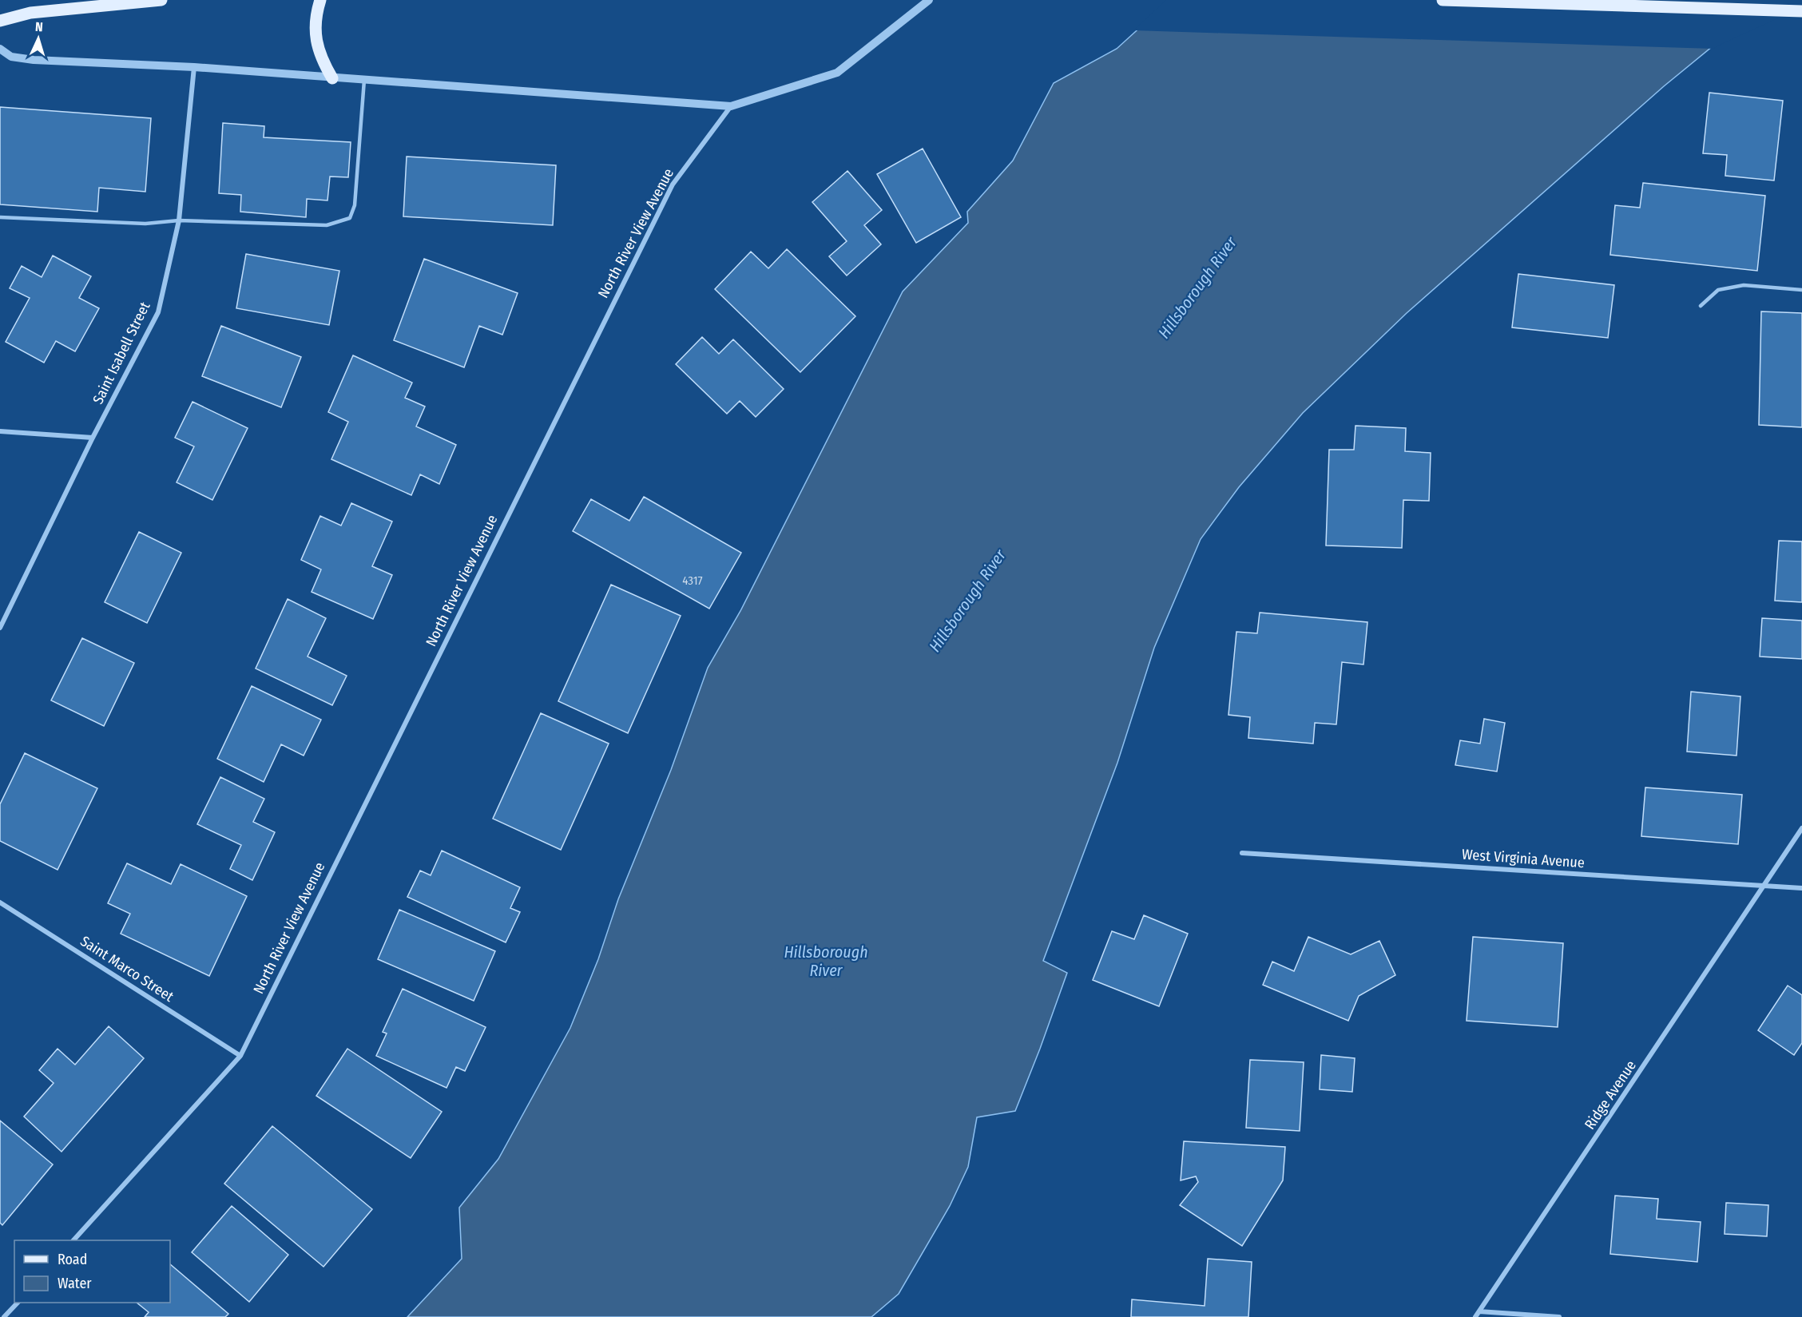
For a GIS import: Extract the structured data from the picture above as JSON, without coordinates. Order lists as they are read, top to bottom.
{
  "streets": {
    "street": [
      "North River View Avenue",
      "Saint Isabell Street",
      "West Virginia Avenue",
      "Saint Marco Street",
      "Ridge Avenue"
    ]
  },
  "crossings": [
    ["North River View Avenue", "Saint Marco Street"],
    ["West Virginia Avenue", "Ridge Avenue"]
  ],
  "water": ["Hillsborough River"],
  "house_numbers": ["4317"],
  "legend": ["Road", "Water"],
  "north": "top"
}
